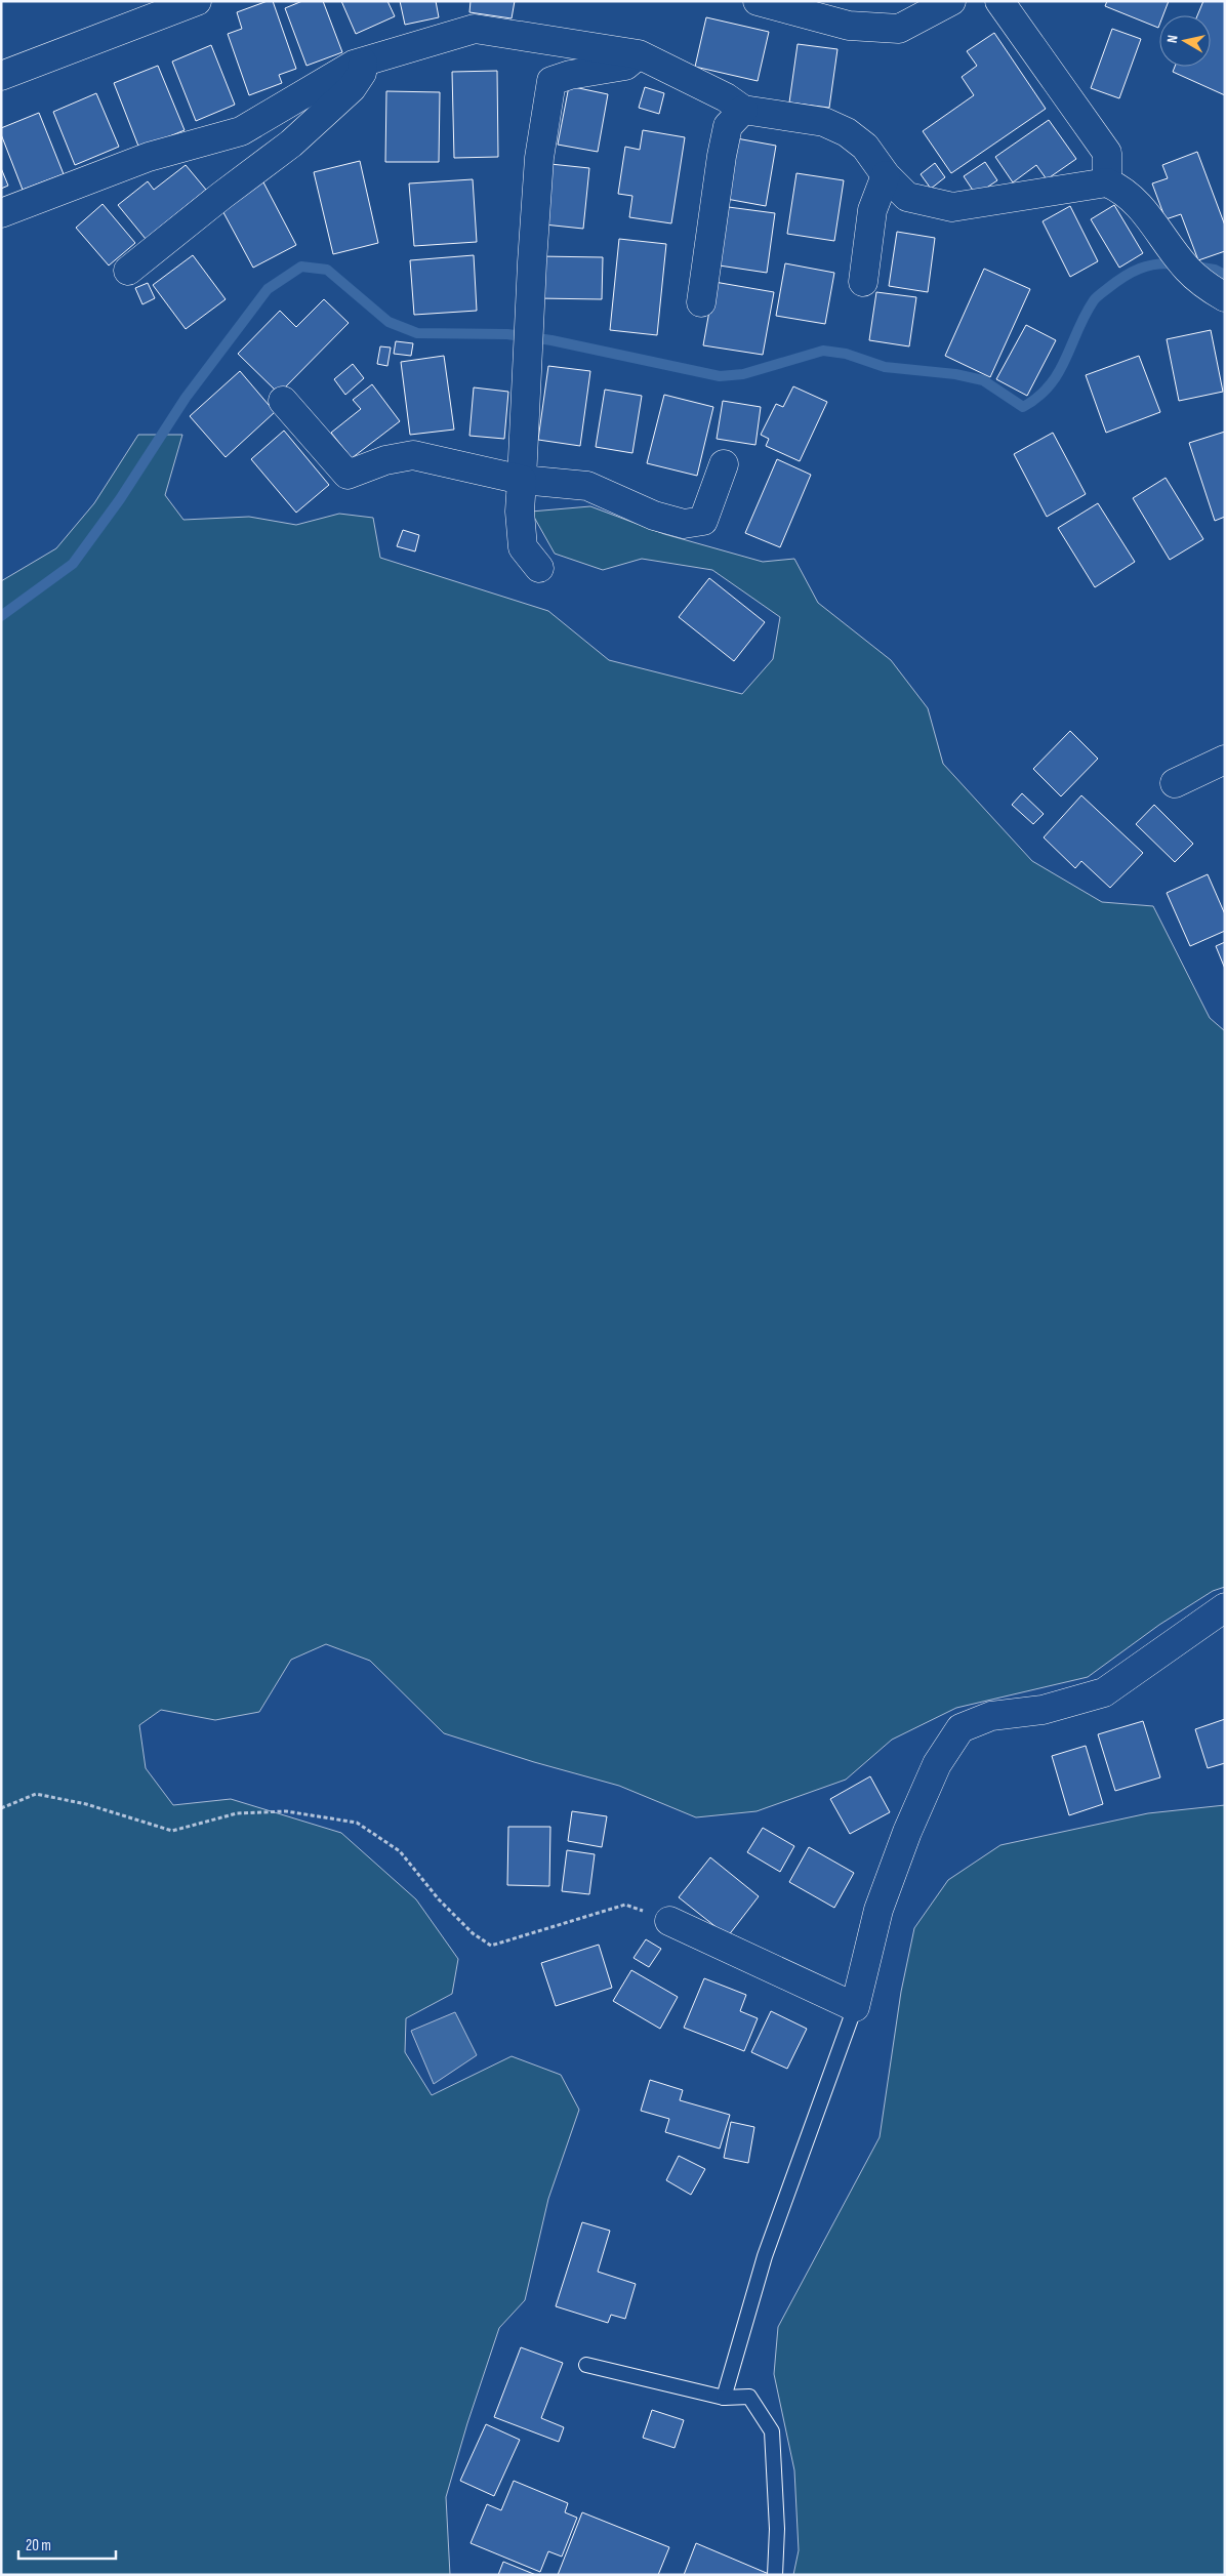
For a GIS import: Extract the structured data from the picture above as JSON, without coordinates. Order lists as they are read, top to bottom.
{
  "scale_bar": "20 m",
  "north": "left"
}
